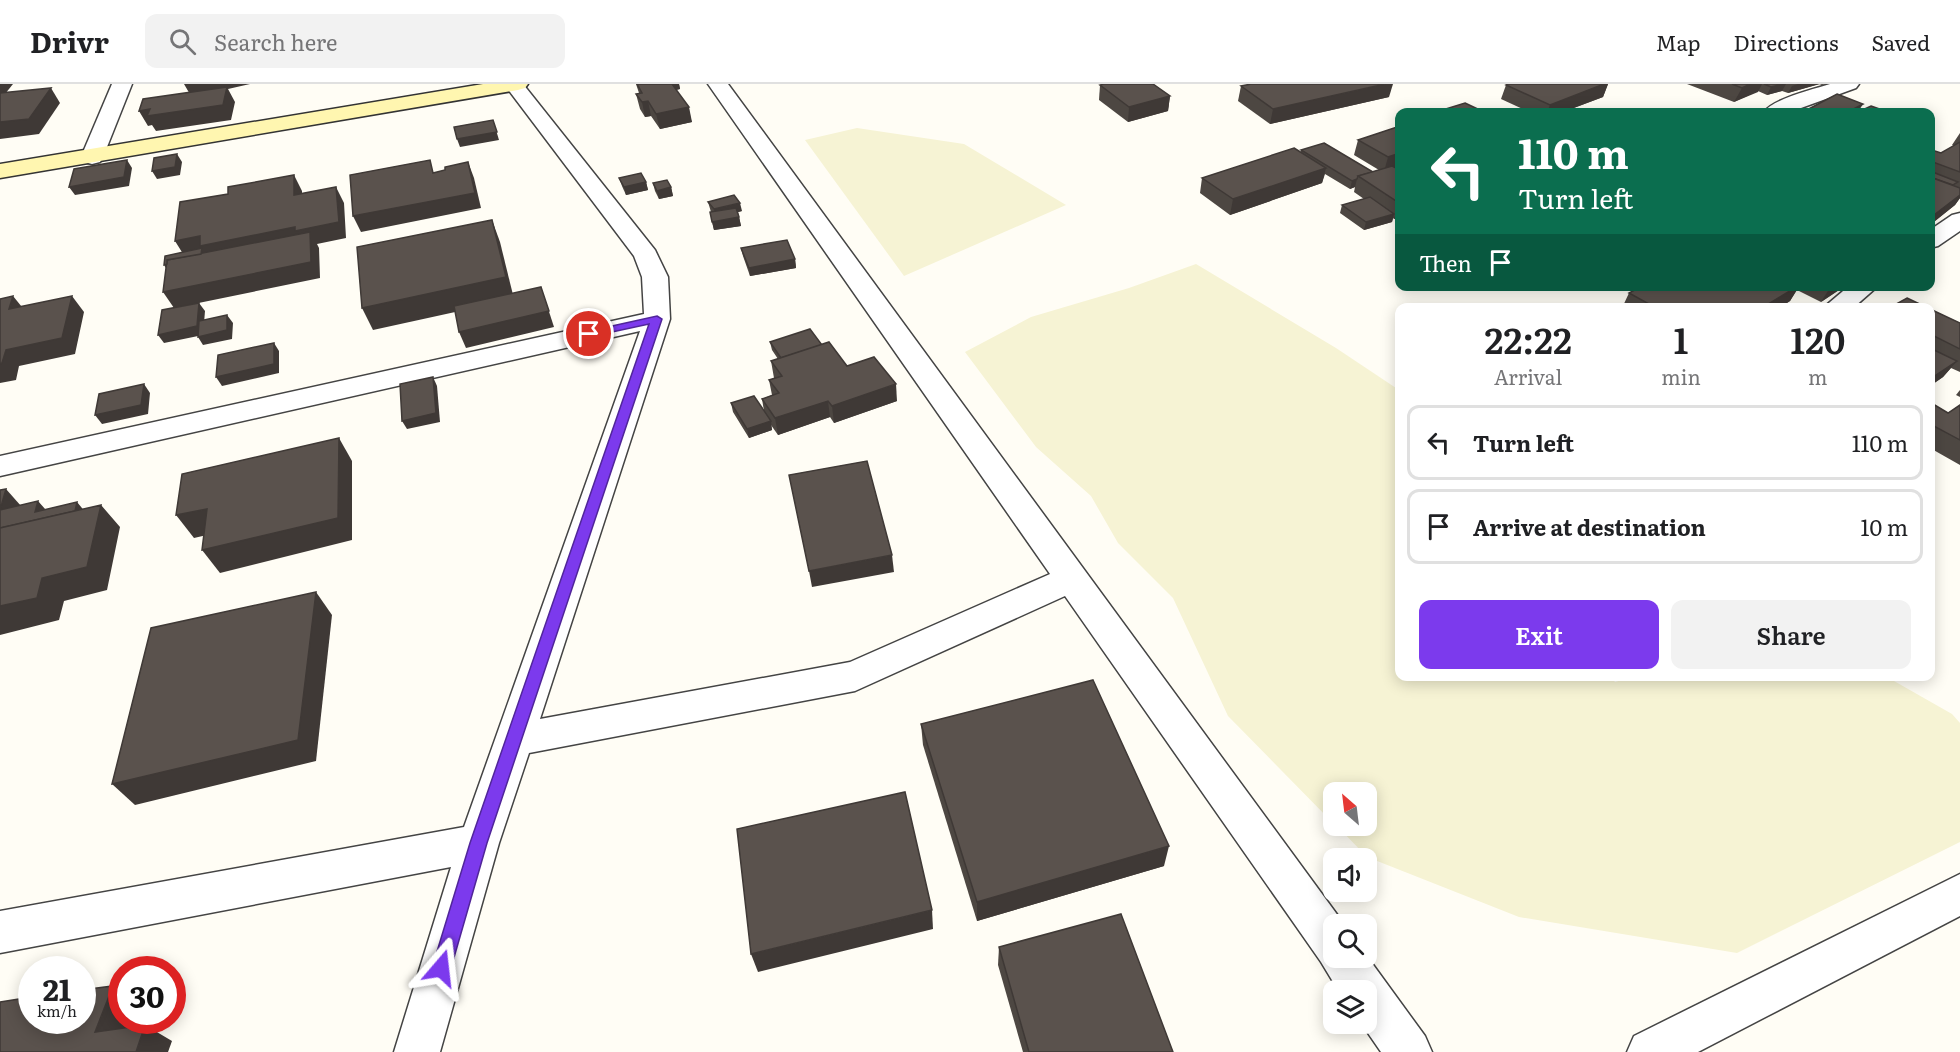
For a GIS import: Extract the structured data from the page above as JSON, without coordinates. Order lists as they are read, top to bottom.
{
  "north": "top left",
  "page": {
    "header": "Drivr",
    "search": "Search here",
    "nav": ["Map", "Directions", "Saved"],
    "turn": ["110 m", "Turn left"],
    "then": "Then",
    "eta": [
      "22:22",
      "Arrival",
      "1",
      "min",
      "120",
      "m"
    ],
    "list": [
      {
        "name": "Turn left",
        "value": "110 m"
      },
      {
        "name": "Arrive at destination",
        "value": "10 m"
      }
    ],
    "buttons": ["Exit", "Share"],
    "speed": "21 km/h",
    "limit": "30"
  }
}
